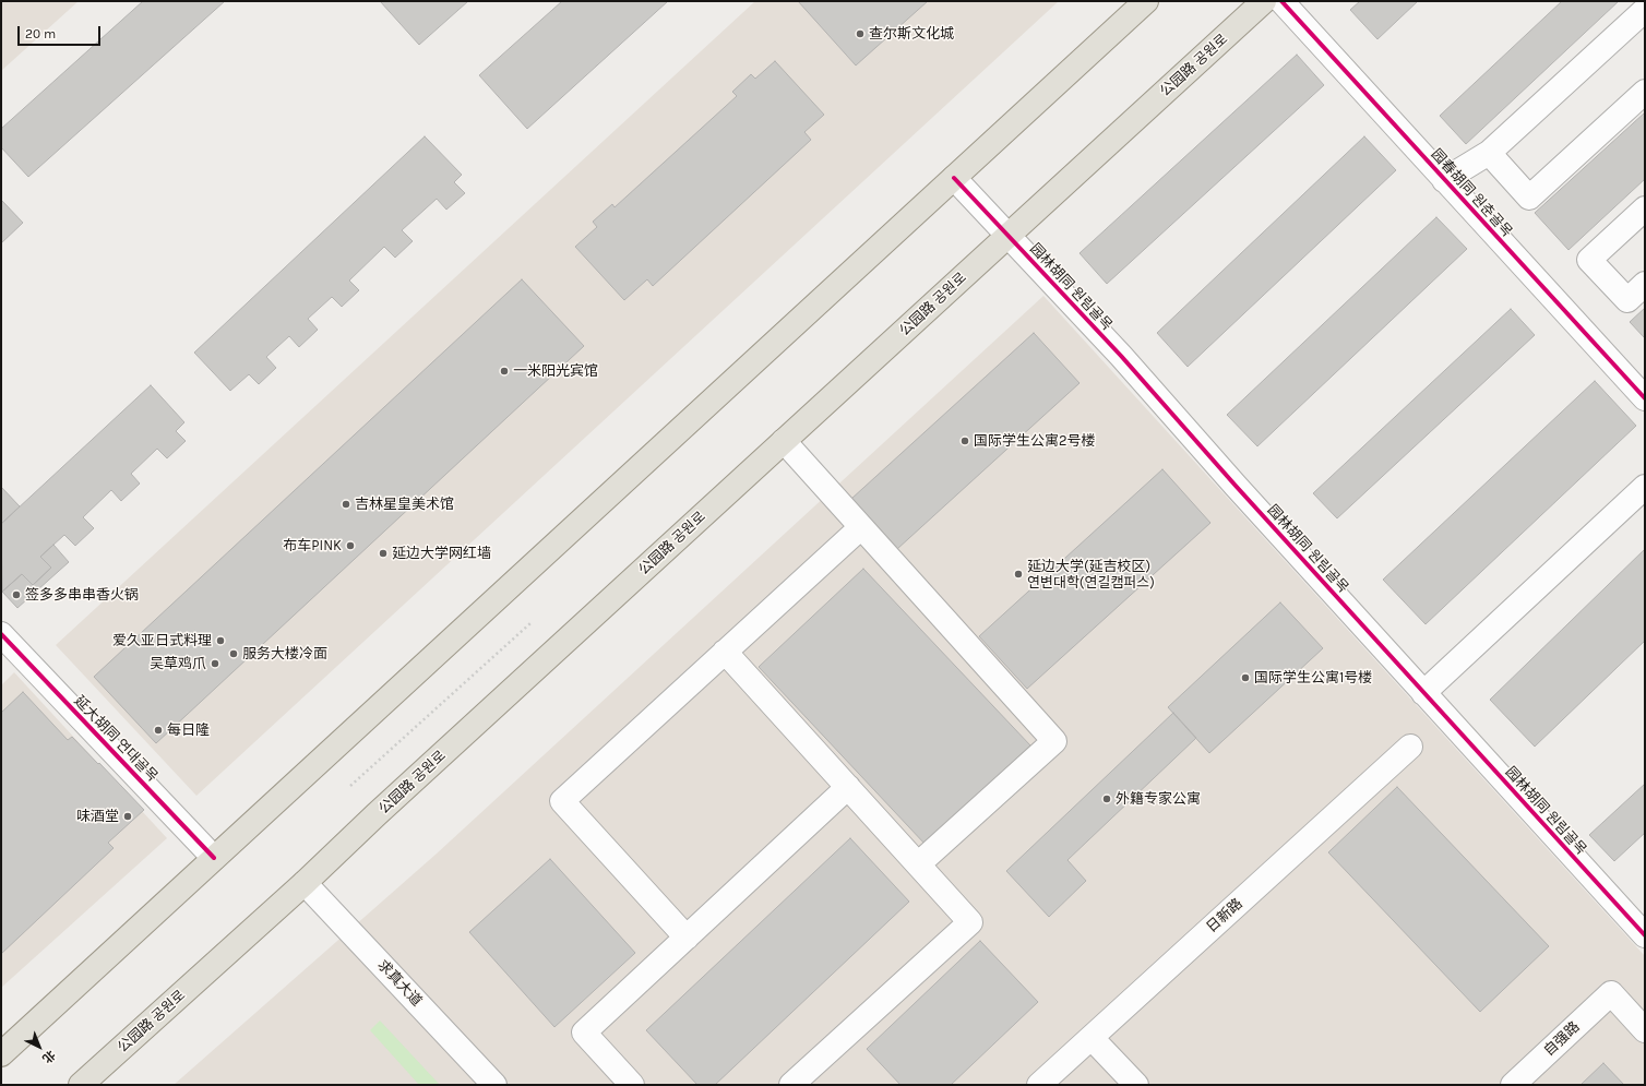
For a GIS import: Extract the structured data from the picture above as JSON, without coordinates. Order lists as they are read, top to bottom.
{
  "streets": {
    "main road": ["公园路 공원로"],
    "street": [
      "园春胡同 원춘골목",
      "园林胡同 원림골목",
      "延大胡同 연대골목",
      "日新路",
      "求真大道",
      "自强路"
    ]
  },
  "crossings": [
    ["公园路 공원로", "园林胡同 원림골목"],
    ["公园路 공원로", "求真大道"]
  ],
  "places": [
    "查尔斯文化城",
    "一米阳光宾馆",
    "国际学生公寓2号楼",
    "吉林星皇美术馆",
    "布车PINK",
    "延边大学网红墙",
    "延边大学(延吉校区) 연변대학(연길캠퍼스)",
    "签多多串串香火锅",
    "爱久亚日式料理",
    "服务大楼冷面",
    "吴草鸡爪",
    "国际学生公寓1号楼",
    "每日隆",
    "外籍专家公寓",
    "味酒堂"
  ],
  "scale_bar": "20 m",
  "north": "bottom right"
}
